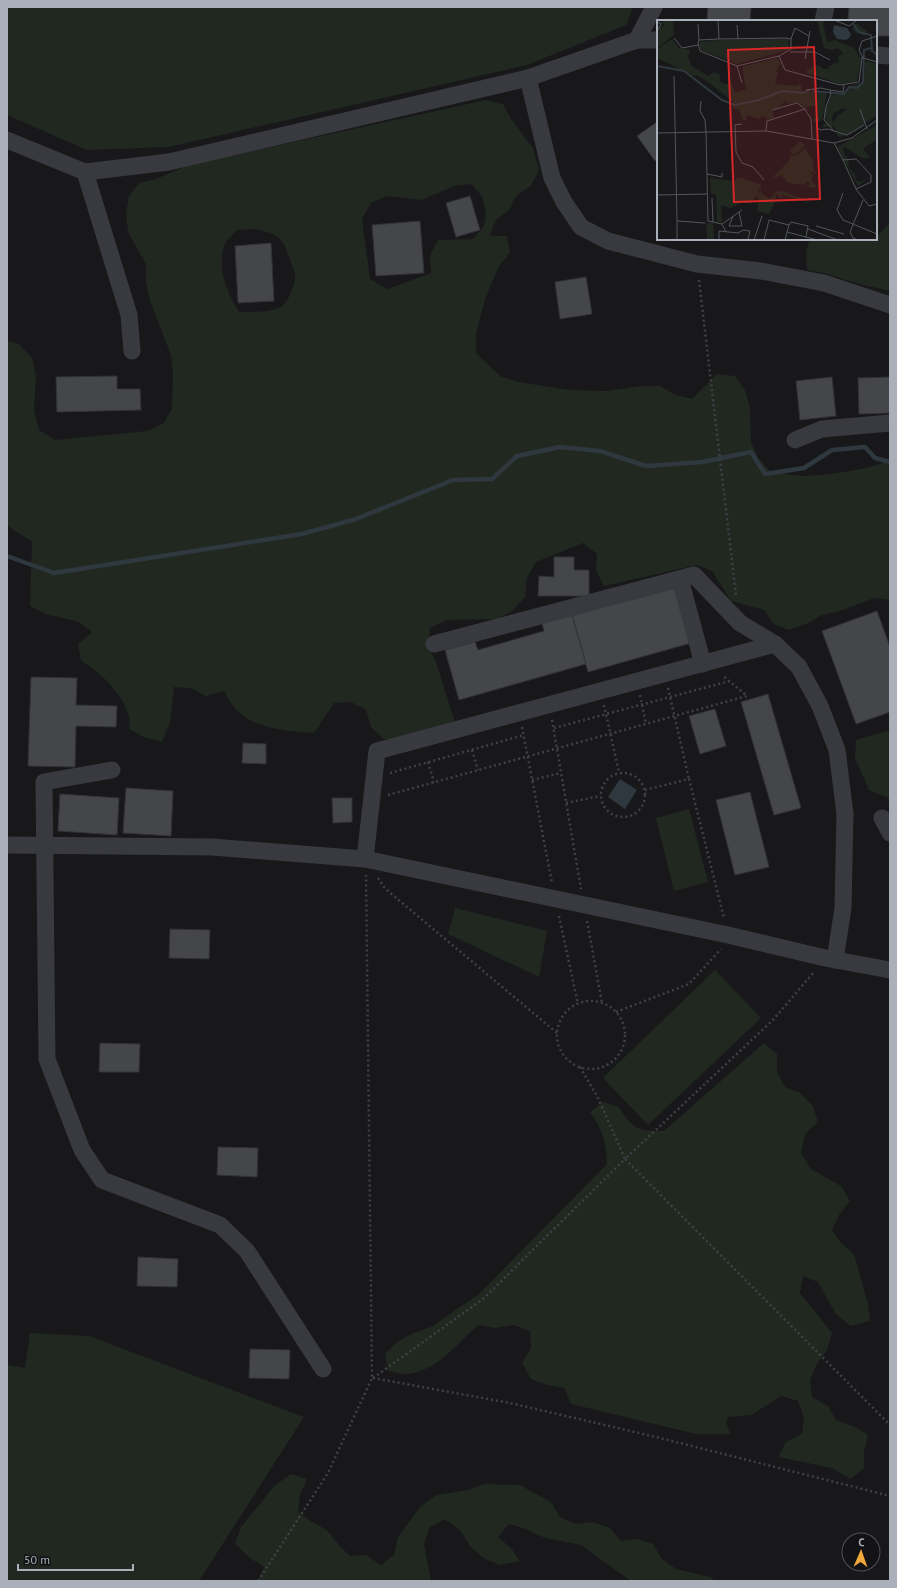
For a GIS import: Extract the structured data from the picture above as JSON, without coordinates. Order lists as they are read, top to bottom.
{
  "scale_bar": "50 m",
  "north": "top"
}
